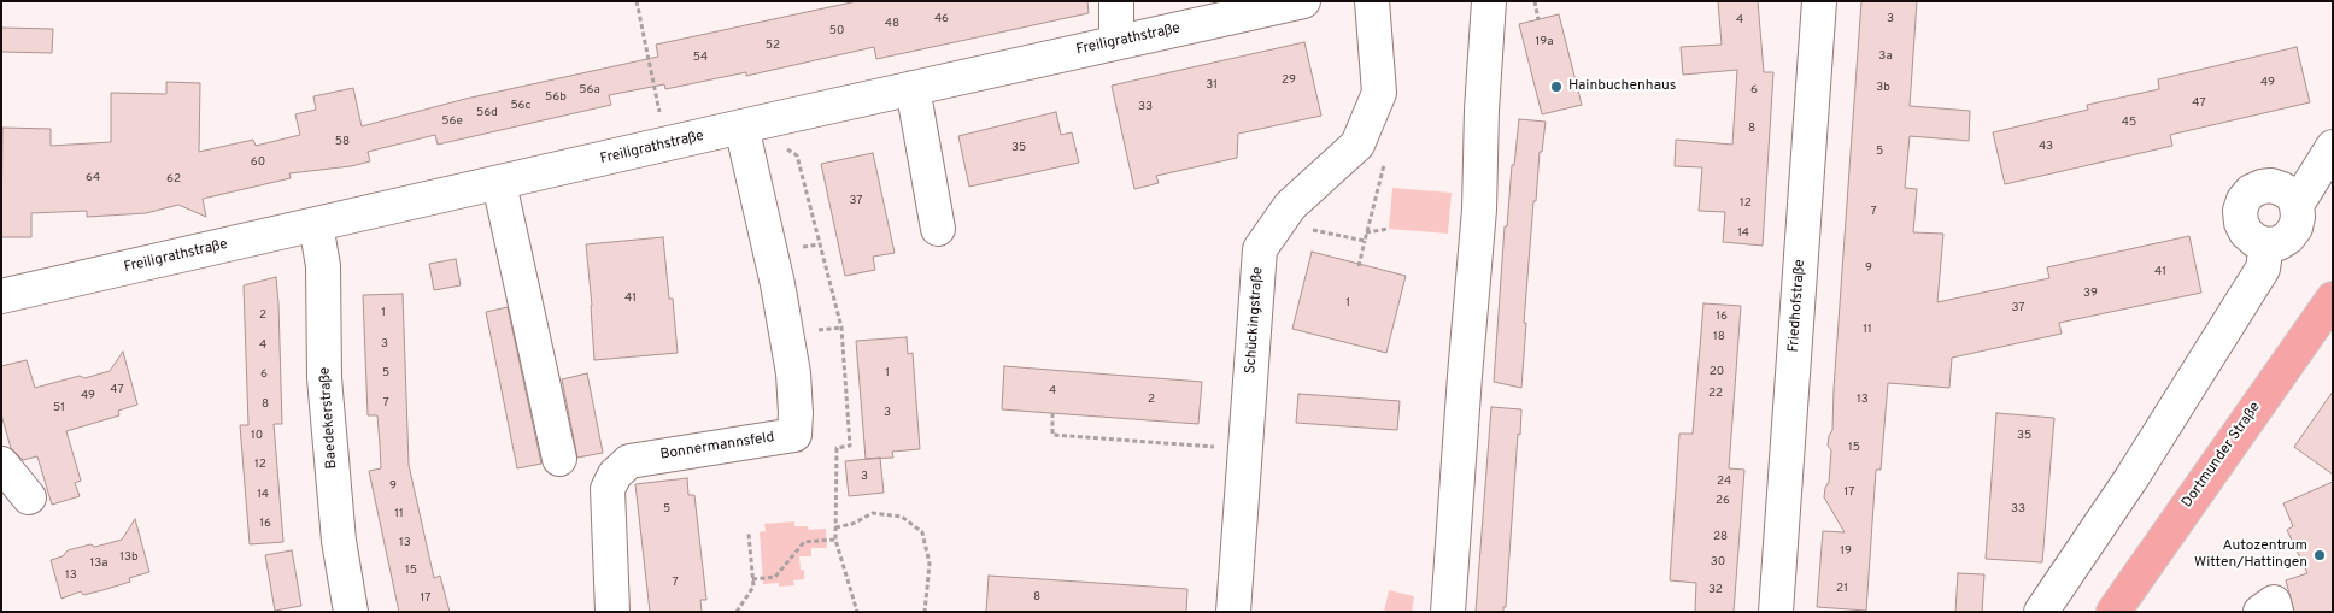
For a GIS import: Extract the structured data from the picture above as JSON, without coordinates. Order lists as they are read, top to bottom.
{
  "streets": {
    "main road": ["Dortmunder Straße"],
    "street": [
      "Freiligrathstraße",
      "Friedhofstraße",
      "Schückingstraße",
      "Baedekerstraße",
      "Bonnermannsfeld"
    ]
  },
  "crossings": [
    ["Freiligrathstraße", "Baedekerstraße"],
    ["Freiligrathstraße", "Bonnermannsfeld"]
  ],
  "places": ["Hainbuchenhaus", "Autozentrum Witten/Hattingen"],
  "house_numbers": [
    "46",
    "3",
    "4",
    "48",
    "50",
    "19a",
    "52",
    "3a",
    "54",
    "29",
    "49",
    "31",
    "3b",
    "56a",
    "6",
    "56b",
    "47",
    "56c",
    "33",
    "56d",
    "56e",
    "45",
    "8",
    "58",
    "43",
    "35",
    "5",
    "60",
    "64",
    "62",
    "37",
    "12",
    "7",
    "14",
    "9",
    "41",
    "39",
    "41",
    "1",
    "37",
    "1",
    "2",
    "16",
    "11",
    "18",
    "3",
    "4",
    "20",
    "5",
    "1",
    "6",
    "47",
    "4",
    "22",
    "49",
    "2",
    "13",
    "7",
    "8",
    "51",
    "3",
    "10",
    "35",
    "15",
    "12",
    "3",
    "24",
    "9",
    "17",
    "14",
    "26",
    "5",
    "33",
    "11",
    "16",
    "28",
    "13",
    "19",
    "13b",
    "30",
    "13a",
    "15",
    "13",
    "7",
    "21",
    "32",
    "8",
    "17"
  ]
}
